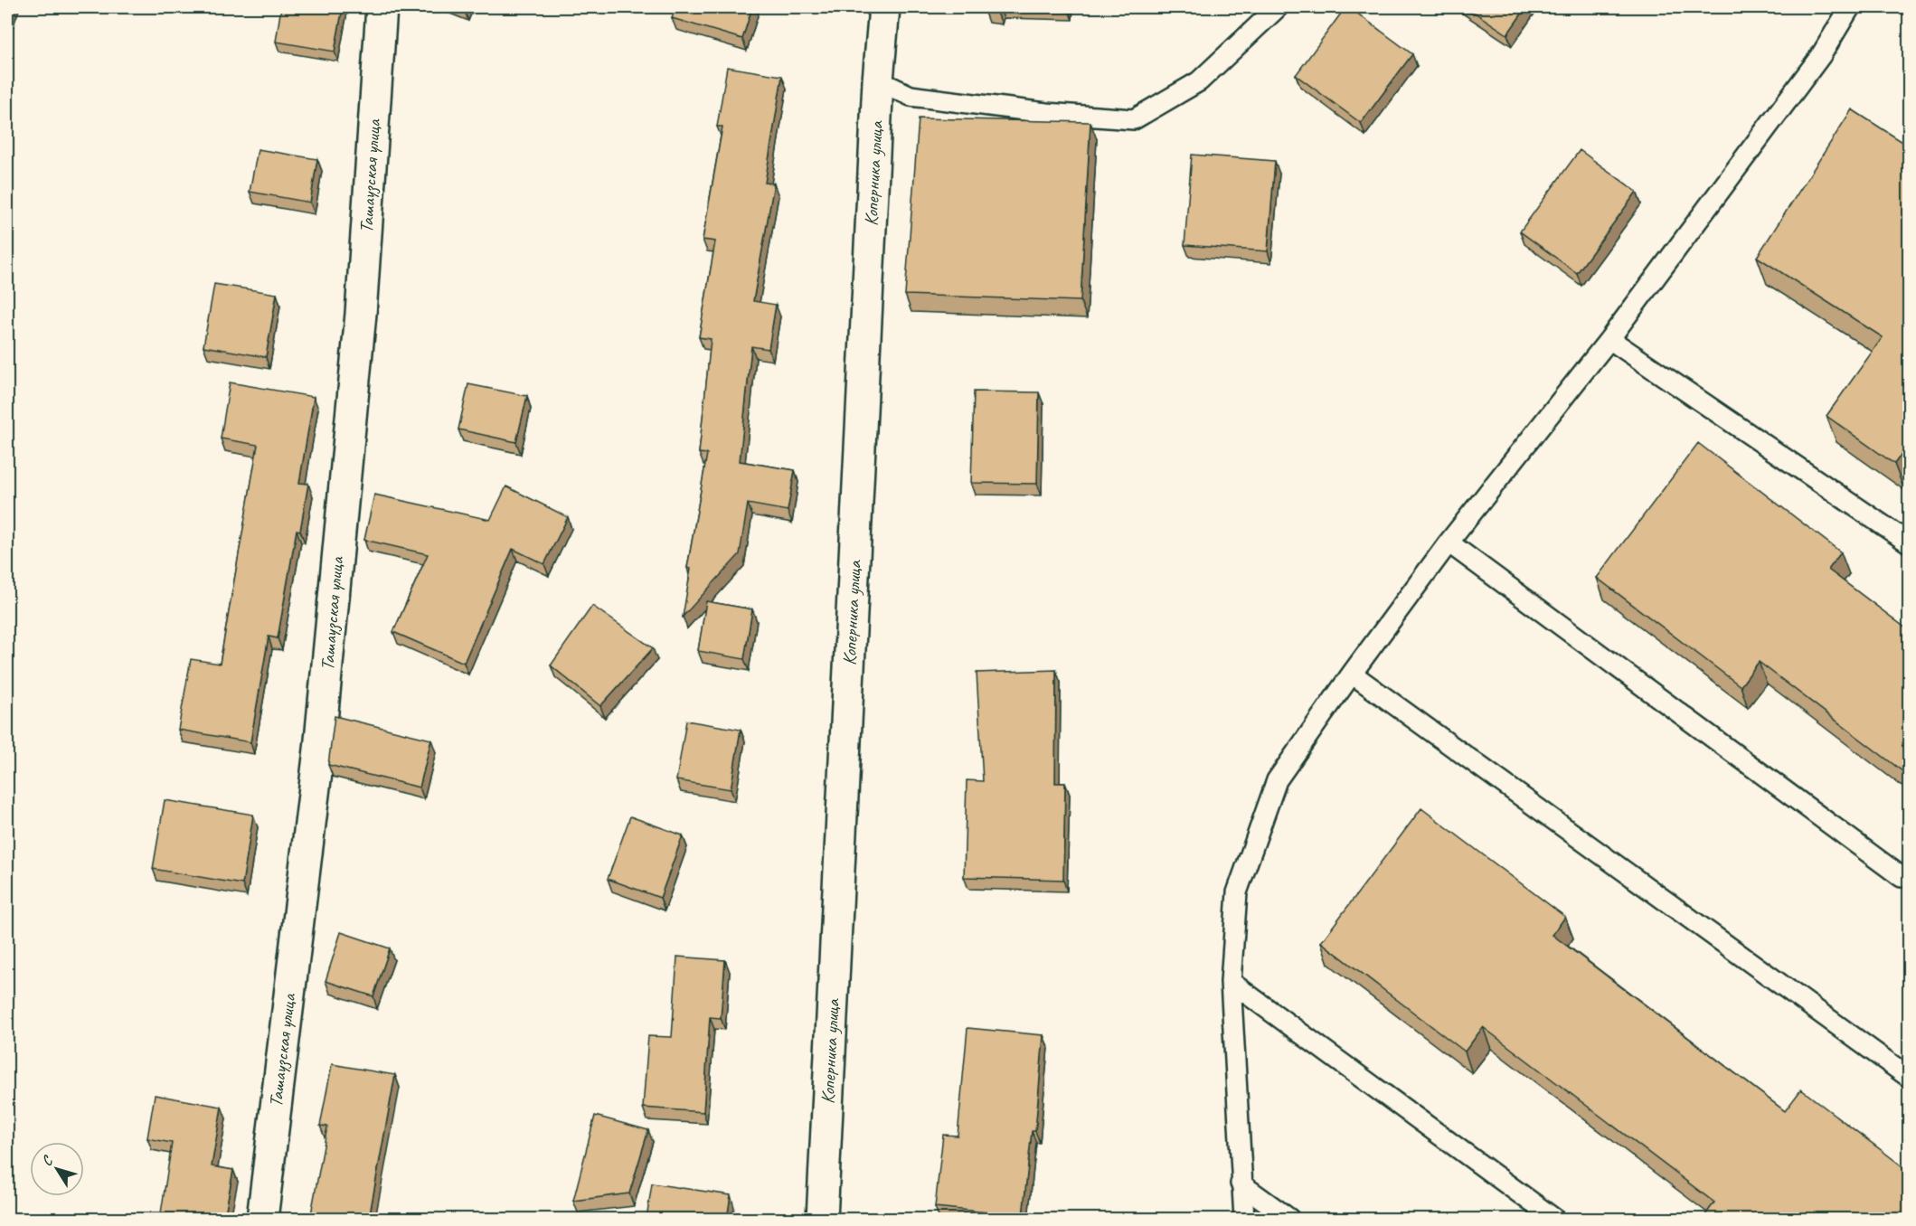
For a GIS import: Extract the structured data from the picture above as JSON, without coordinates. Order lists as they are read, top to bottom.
{
  "streets": {
    "street": ["Коперника улица", "Ташаузская улица"]
  },
  "north": "top left"
}
